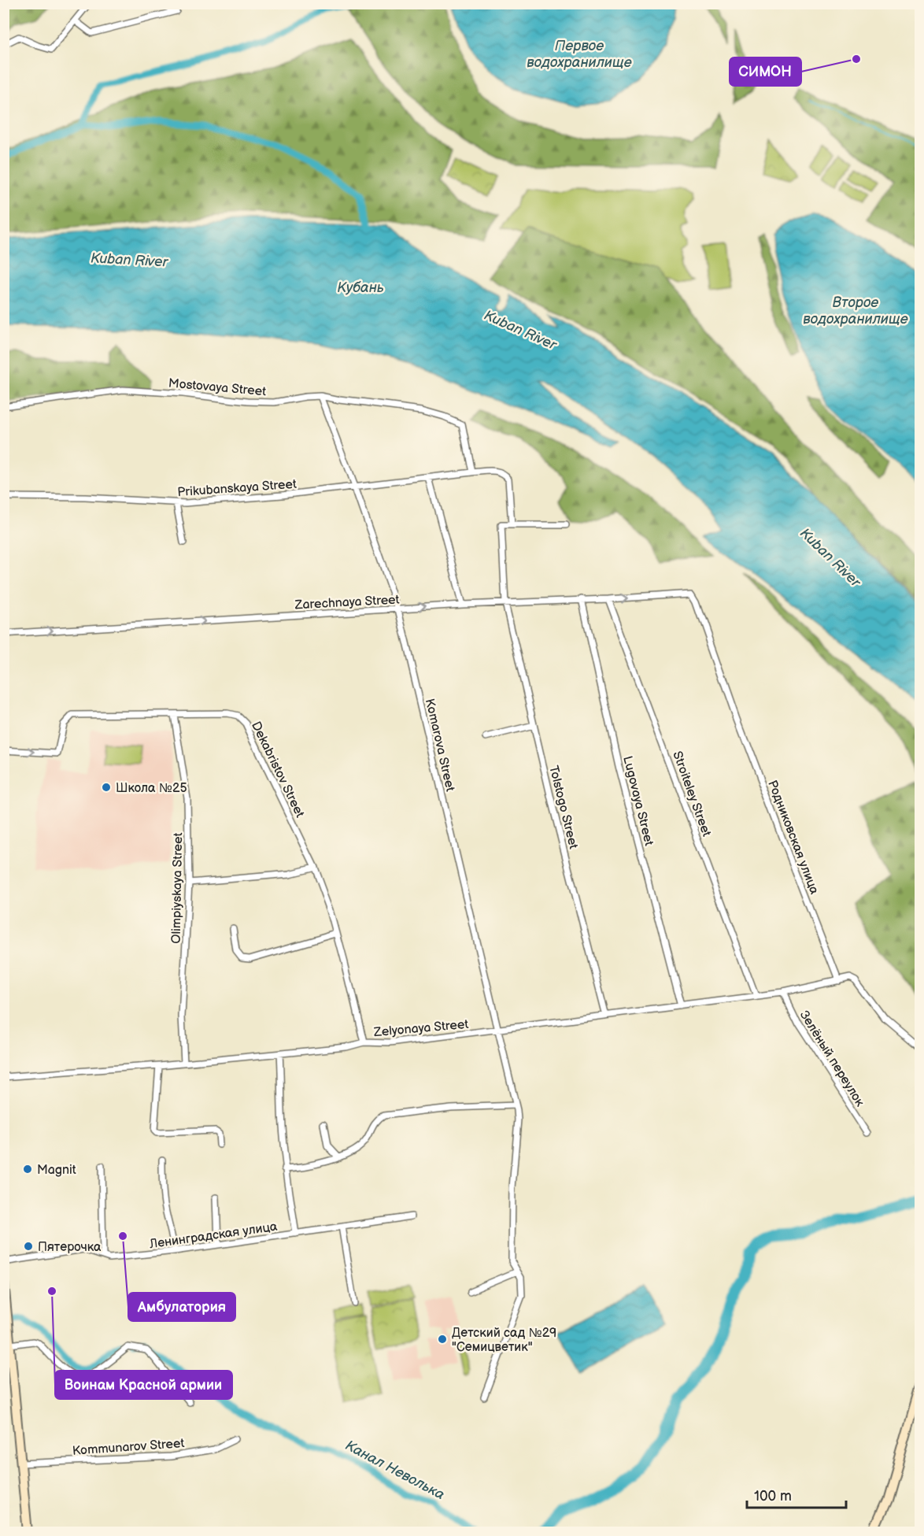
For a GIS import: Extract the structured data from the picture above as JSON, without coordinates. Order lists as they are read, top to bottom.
{
  "streets": {
    "street": [
      "Mostovaya Street",
      "Prikubanskaya Street",
      "Zarechnaya Street",
      "Komarova Street",
      "Dekabristov Street",
      "Stroiteley Street",
      "Lugovaya Street",
      "Tolstogo Street",
      "Родниковская улица",
      "Olimpiyskaya Street",
      "Zelyonaya Street",
      "Зелёный переулок",
      "Ленинградская улица",
      "Kommunarov Street"
    ]
  },
  "crossings": [
    ["Mostovaya Street", "Prikubanskaya Street"],
    ["Mostovaya Street", "Komarova Street"],
    ["Prikubanskaya Street", "Komarova Street"],
    ["Prikubanskaya Street", "Tolstogo Street"],
    ["Zarechnaya Street", "Komarova Street"],
    ["Zarechnaya Street", "Stroiteley Street"],
    ["Zarechnaya Street", "Lugovaya Street"],
    ["Zarechnaya Street", "Tolstogo Street"],
    ["Zarechnaya Street", "Родниковская улица"],
    ["Komarova Street", "Zelyonaya Street"],
    ["Dekabristov Street", "Olimpiyskaya Street"],
    ["Dekabristov Street", "Zelyonaya Street"],
    ["Stroiteley Street", "Zelyonaya Street"],
    ["Lugovaya Street", "Zelyonaya Street"],
    ["Tolstogo Street", "Zelyonaya Street"],
    ["Родниковская улица", "Zelyonaya Street"],
    ["Olimpiyskaya Street", "Zelyonaya Street"],
    ["Zelyonaya Street", "Зелёный переулок"]
  ],
  "one_way": ["Zarechnaya Street"],
  "water": [
    "Первое водохранилище",
    "Kuban River",
    "Кубань",
    "Второе водохранилище",
    "Канал Неволька"
  ],
  "places": [
    "СИМОН",
    "Школа №25",
    "Magnit",
    "Амбулатория",
    "Пятерочка",
    "Воинам Красной армии",
    "Детский сад №29 \"Семицветик\""
  ],
  "scale_bar": "100 m"
}
